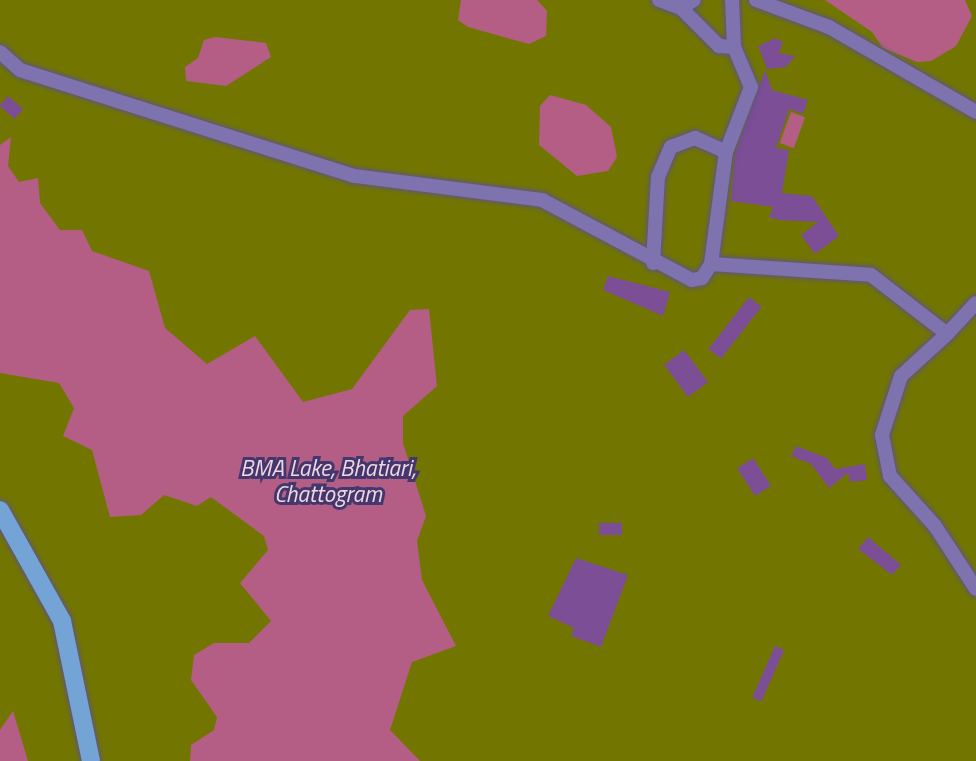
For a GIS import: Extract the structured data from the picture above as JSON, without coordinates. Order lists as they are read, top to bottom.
{
  "water": ["BMA Lake, Bhatiari, Chattogram"]
}
